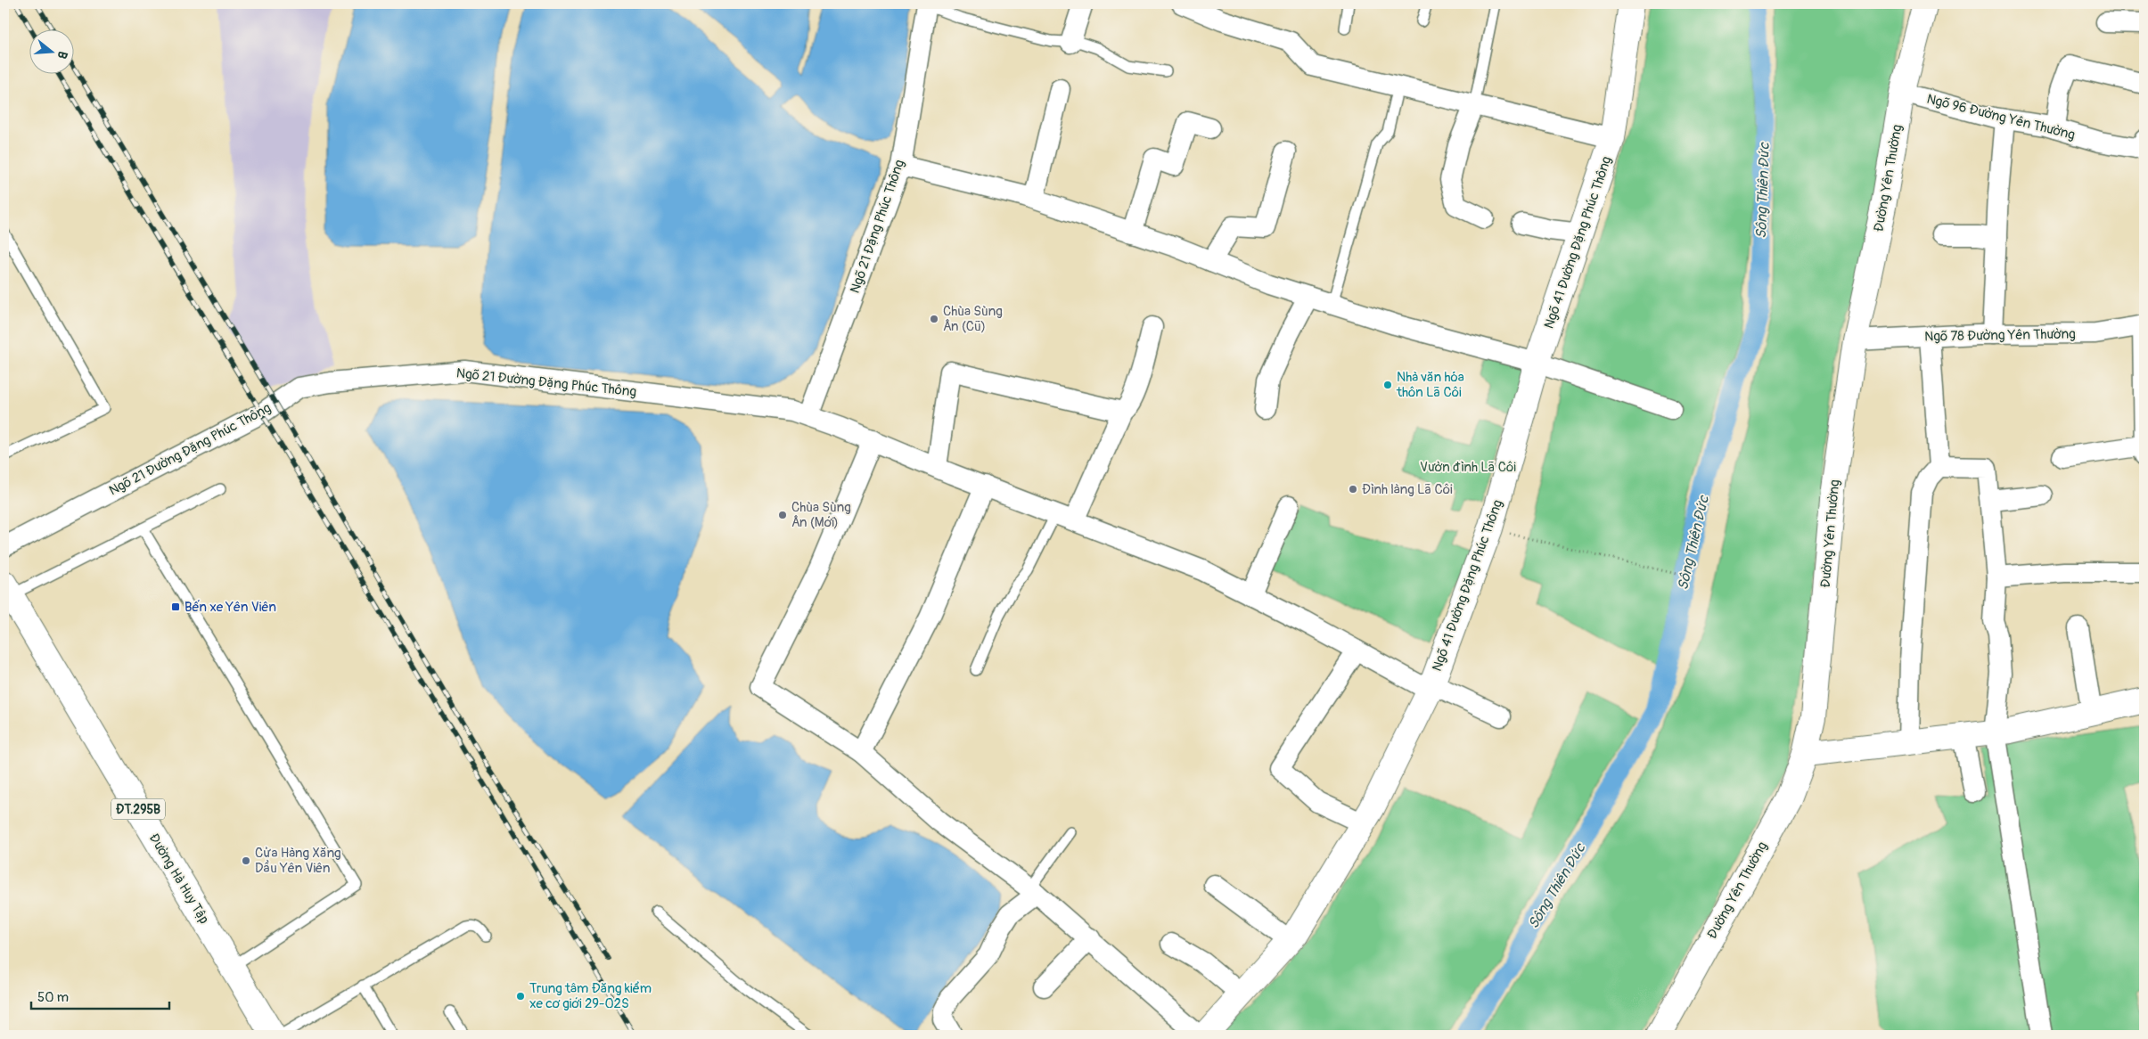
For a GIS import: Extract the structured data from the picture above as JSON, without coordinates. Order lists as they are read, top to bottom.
{
  "streets": {
    "main road": [
      "Đường Yên Thường",
      "Ngõ 41 Đường Đặng Phúc Thông",
      "ĐT.295B",
      "Đường Hà Huy Tập"
    ],
    "street": [
      "Ngõ 96 Đường Yên Thường",
      "Ngõ 21 Đặng Phúc Thông",
      "Ngõ 78 Đường Yên Thường",
      "Ngõ 21 Đường Đặng Phúc Thông"
    ]
  },
  "crossings": [
    ["Ngõ 96 Đường Yên Thường", "Đường Yên Thường"],
    ["Đường Yên Thường", "Ngõ 78 Đường Yên Thường"],
    ["Ngõ 21 Đặng Phúc Thông", "Ngõ 21 Đường Đặng Phúc Thông"],
    ["Ngõ 41 Đường Đặng Phúc Thông", "Ngõ 21 Đường Đặng Phúc Thông"]
  ],
  "water": ["Sông Thiên Đức"],
  "parks": ["Vườn đình Lã Côi"],
  "places": {
    "other": [
      "Chùa Sùng Ân (Cũ)",
      "Nhà văn hóa thôn Lã Côi",
      "Đình làng Lã Côi",
      "Chùa Sùng Ân (Mới)",
      "Cửa Hàng Xăng Dầu Yên Viên",
      "Trung tâm Đăng kiểm xe cơ giới 29-02S"
    ],
    "transit": ["Bến xe Yên Viên"]
  },
  "scale_bar": "50 m",
  "north": "right"
}
